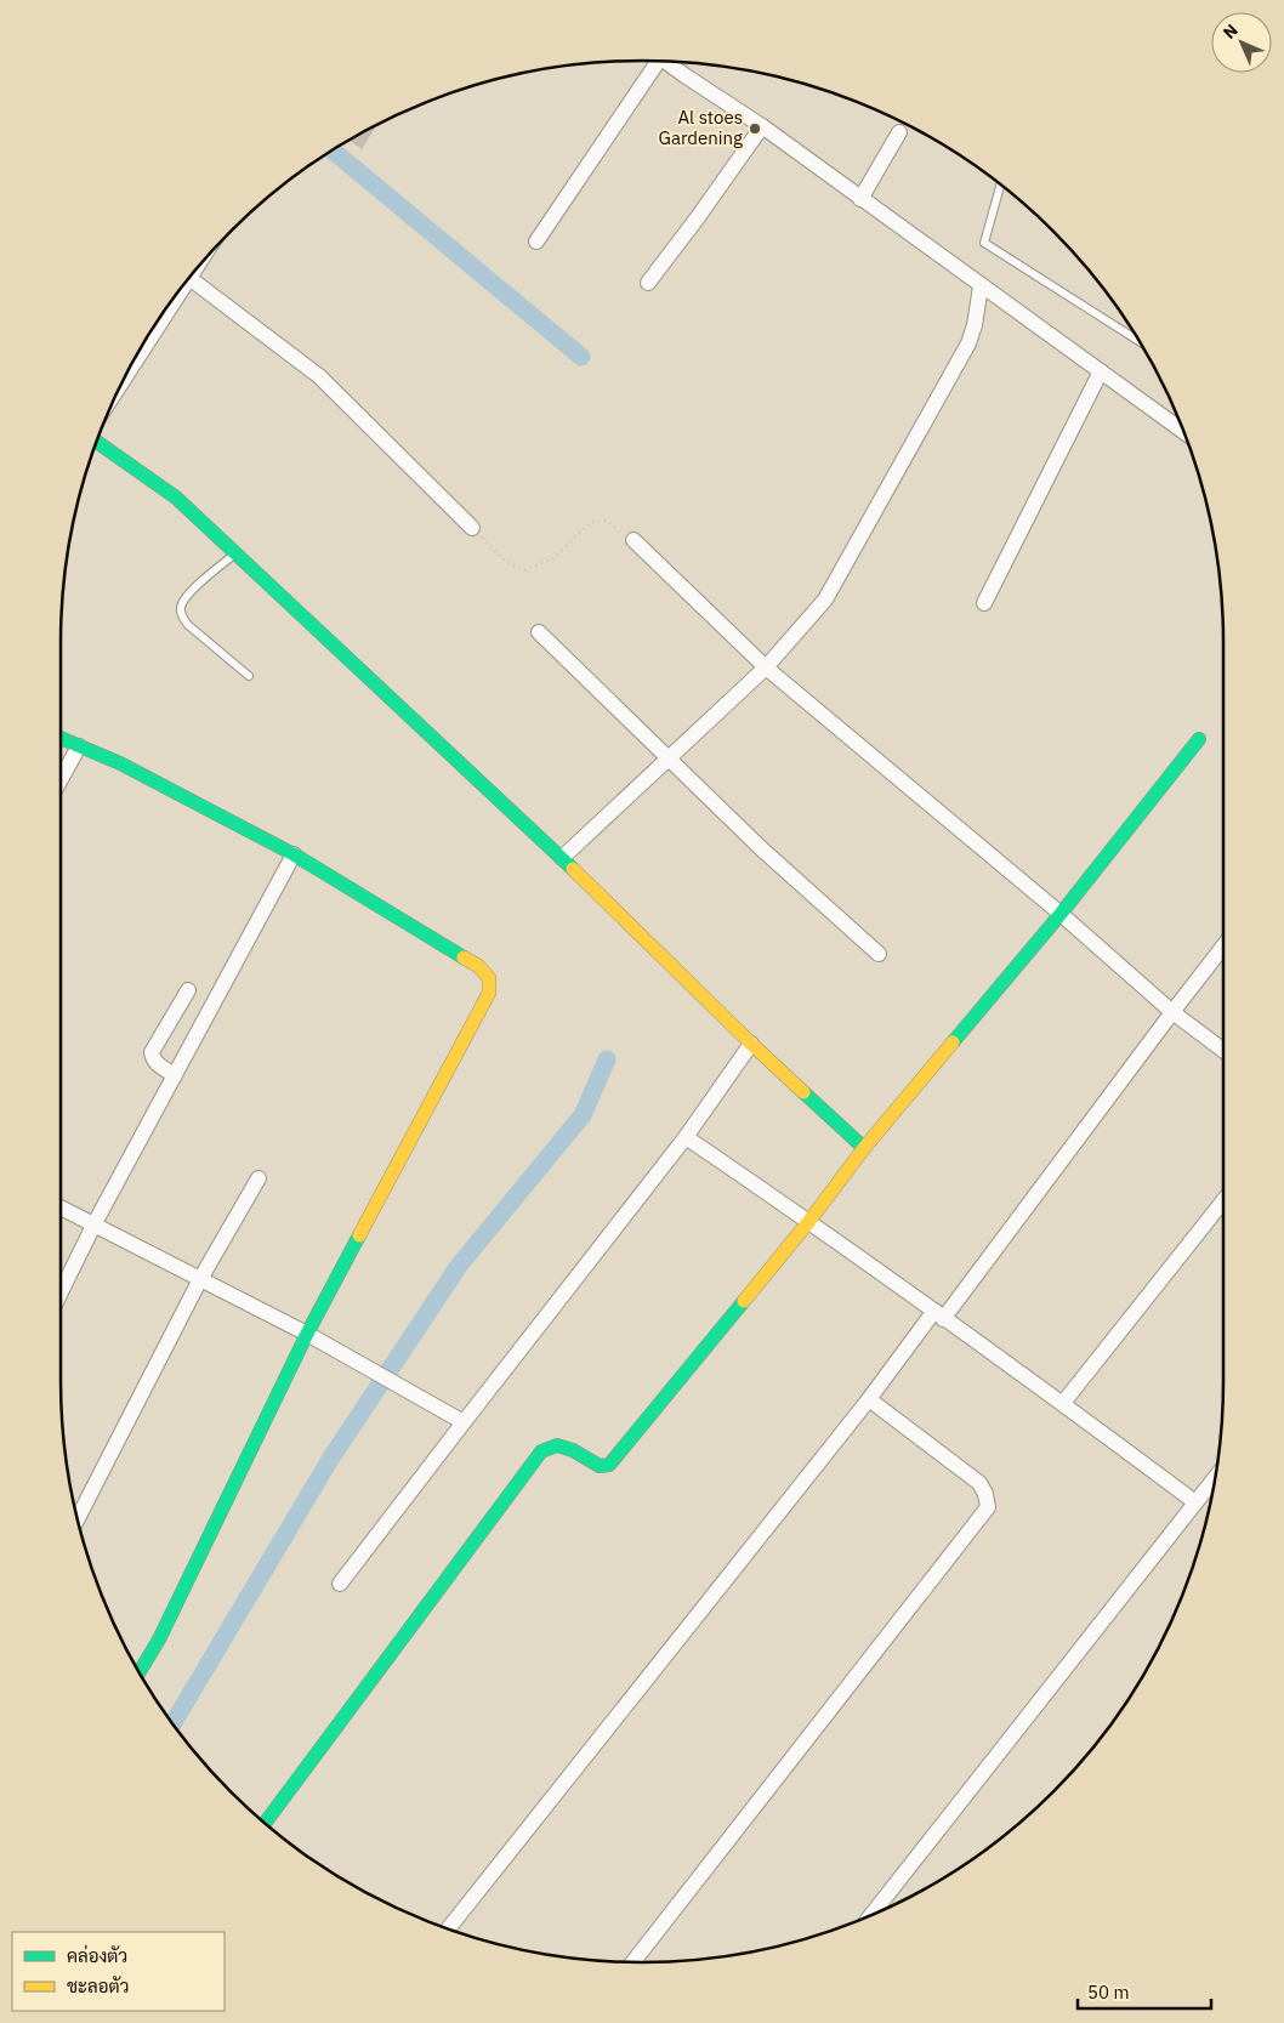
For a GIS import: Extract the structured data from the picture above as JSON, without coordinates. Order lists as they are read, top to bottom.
{
  "places": ["Al stoes Gardening"],
  "legend": ["คล่องตัว", "ชะลอตัว"],
  "scale_bar": "50 m",
  "north": "top left"
}
